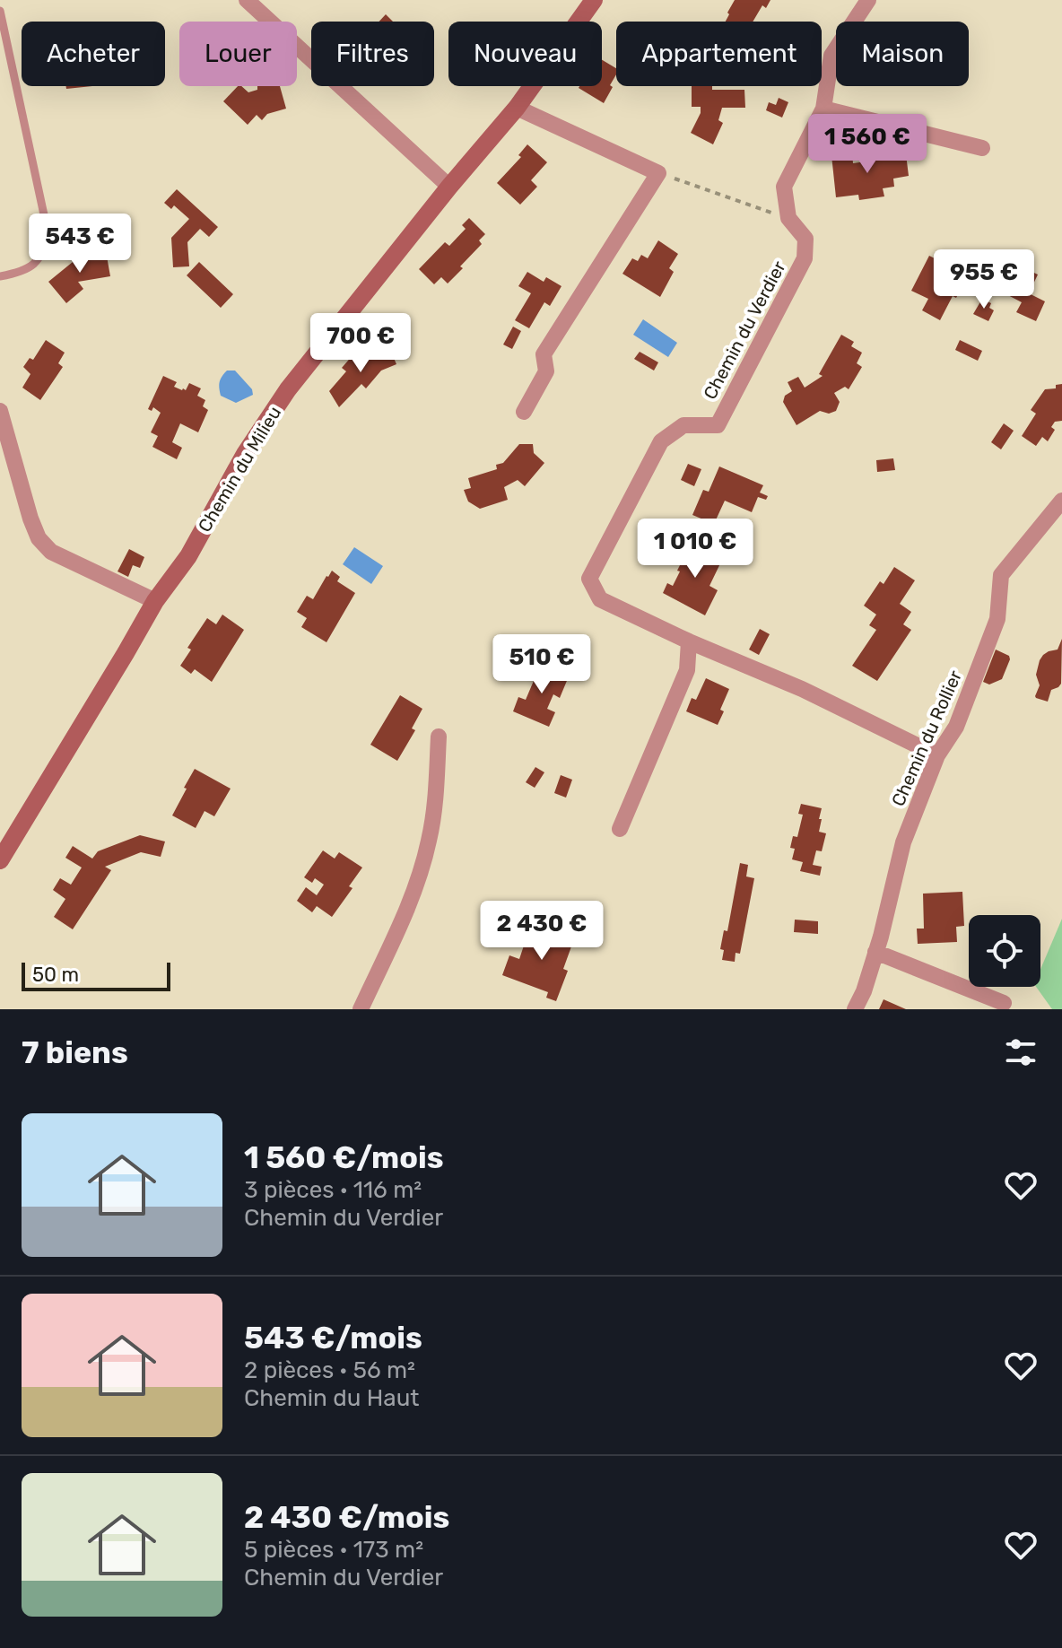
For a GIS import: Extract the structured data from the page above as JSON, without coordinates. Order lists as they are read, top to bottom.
{
  "streets": {
    "street": ["Chemin du Verdier", "Chemin du Milieu", "Chemin du Rollier"]
  },
  "scale_bar": "50 m",
  "page": {
    "chip": [
      "Acheter",
      "Louer",
      "Filtres",
      "Nouveau",
      "Appartement",
      "Maison"
    ],
    "price": [
      "1 560 €",
      "543 €",
      "955 €",
      "700 €",
      "1 010 €",
      "510 €",
      "2 430 €"
    ],
    "scale": "50 m",
    "heading": "7 biens",
    "list": [
      {
        "name": "1 560 €/mois",
        "note": "3 pièces · 116 m² · Chemin du Verdier"
      },
      {
        "name": "543 €/mois",
        "note": "2 pièces · 56 m² · Chemin du Haut"
      },
      {
        "name": "2 430 €/mois",
        "note": "5 pièces · 173 m² · Chemin du Verdier"
      }
    ]
  }
}
